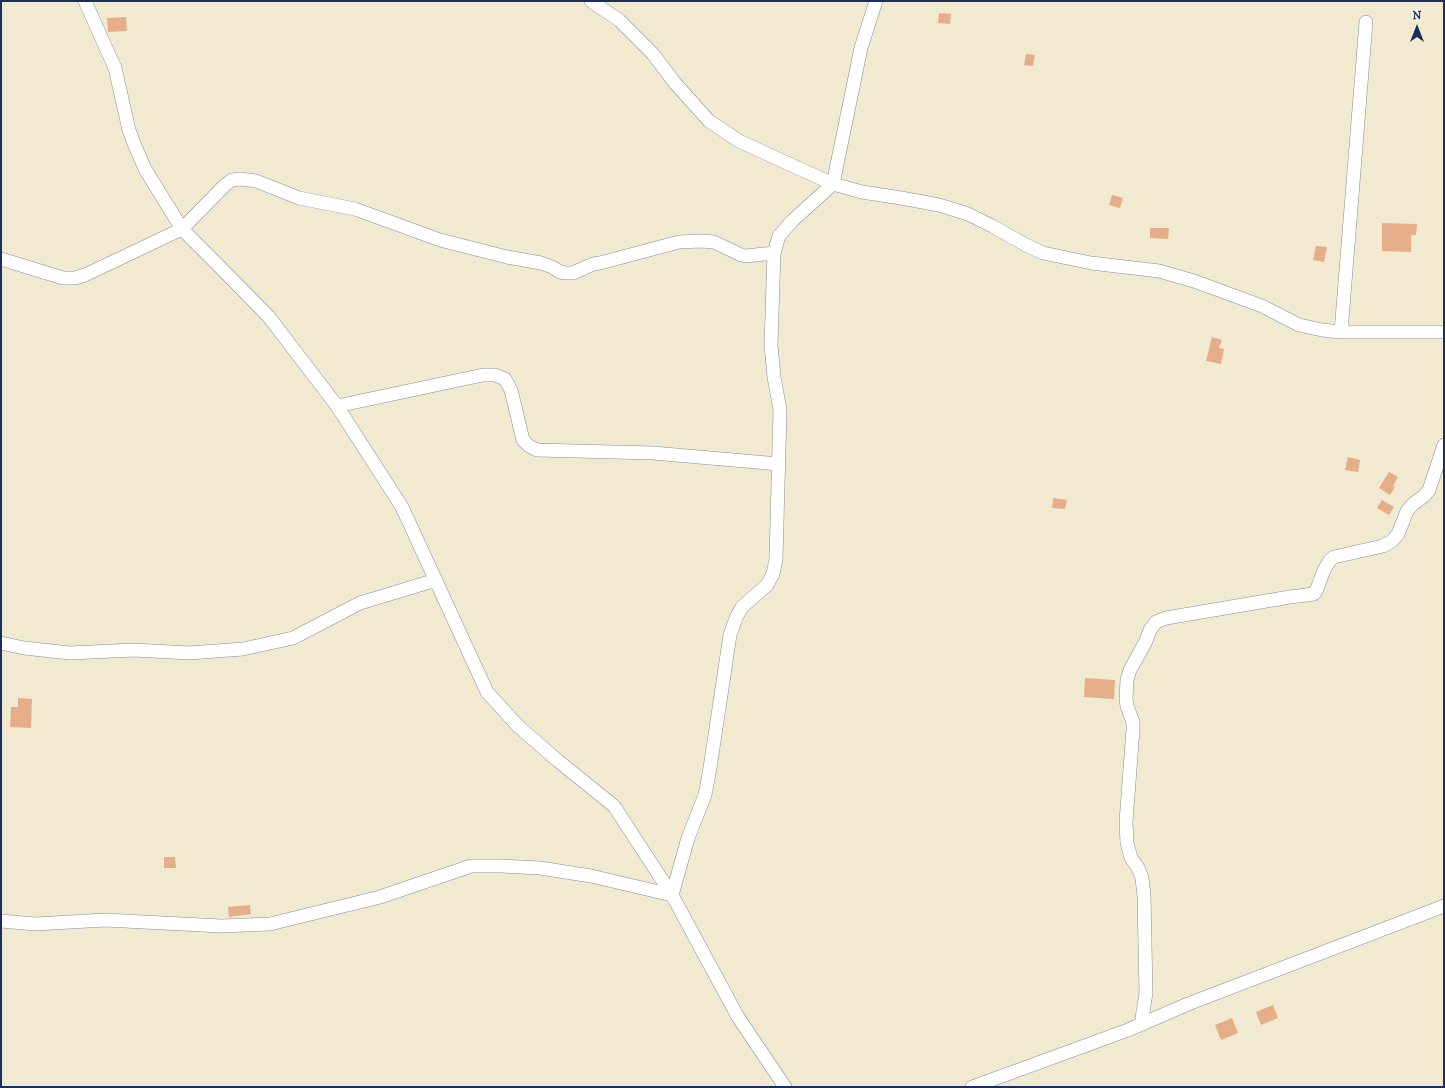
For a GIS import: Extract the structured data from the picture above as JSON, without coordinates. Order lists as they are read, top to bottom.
{
  "north": "top"
}
